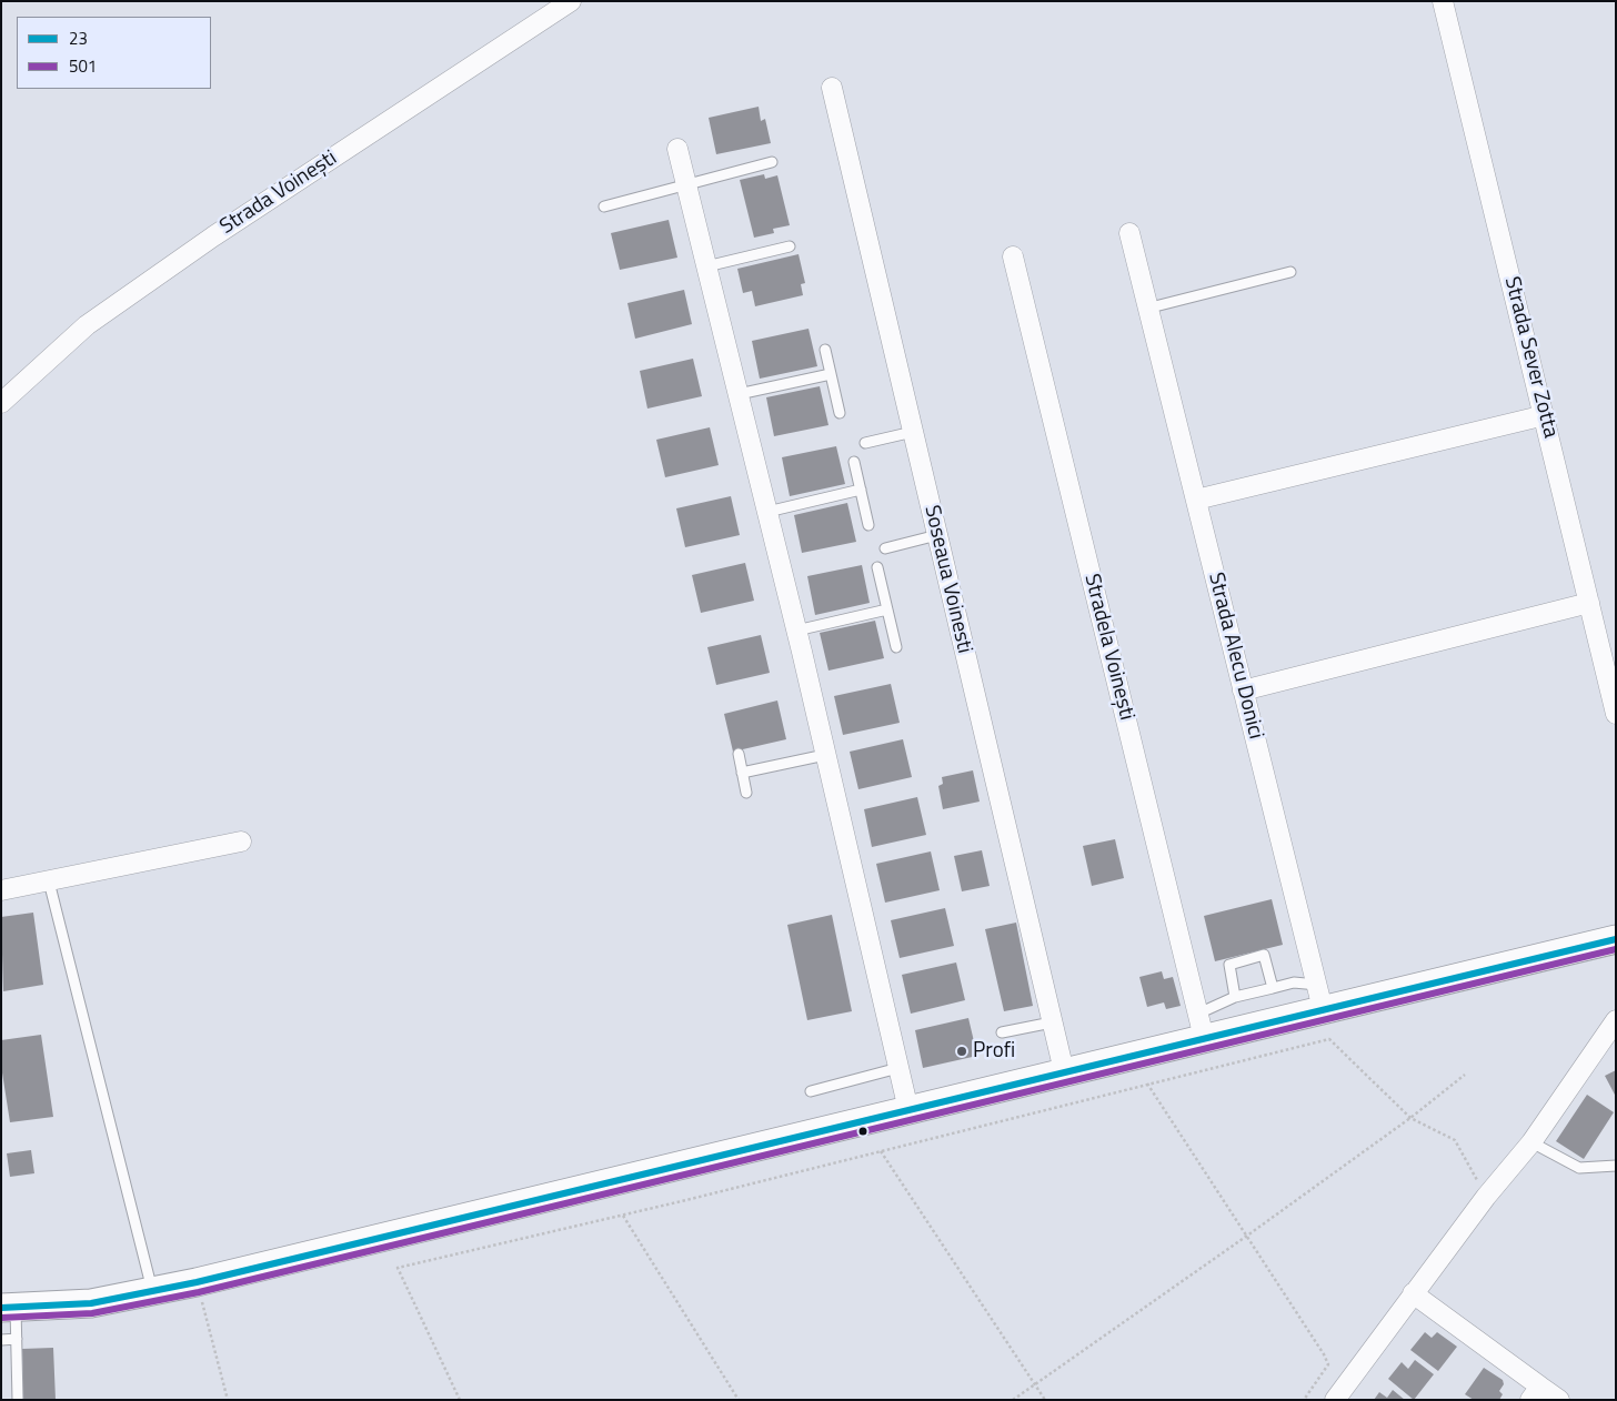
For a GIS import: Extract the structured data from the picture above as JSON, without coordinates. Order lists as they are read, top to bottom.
{
  "streets": {
    "street": [
      "Strada Voinești",
      "Strada Sever Zotta",
      "Soseaua Voinesti",
      "Stradela Voinești",
      "Strada Alecu Donici"
    ]
  },
  "places": ["Profi"],
  "lines": ["transit line 23", "transit line 501"],
  "legend": ["23", "501"]
}
